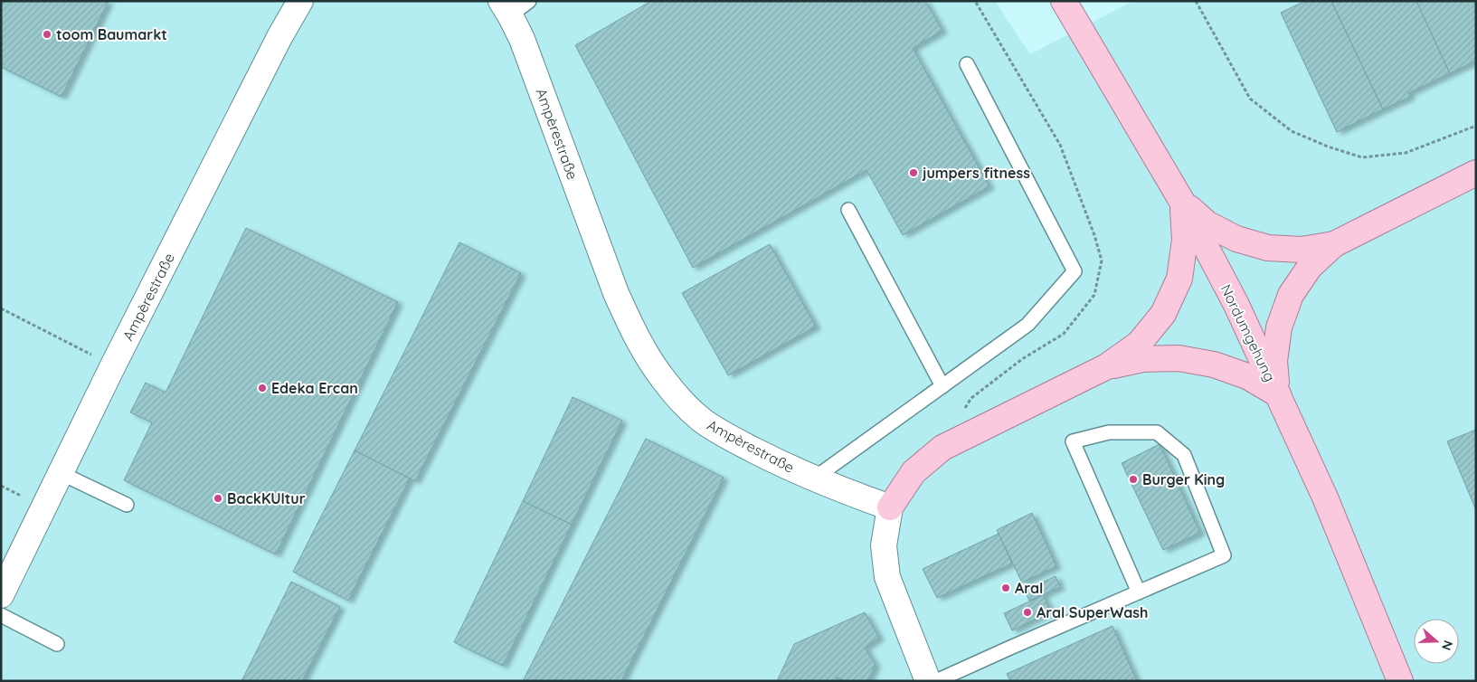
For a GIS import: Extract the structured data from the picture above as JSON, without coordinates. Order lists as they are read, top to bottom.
{
  "streets": {
    "main road": ["Nordumgehung"],
    "street": ["Ampèrestraße"]
  },
  "places": [
    "toom Baumarkt",
    "jumpers fitness",
    "Edeka Ercan",
    "Burger King",
    "BackKUltur",
    "Aral",
    "Aral SuperWash"
  ],
  "north": "right"
}
